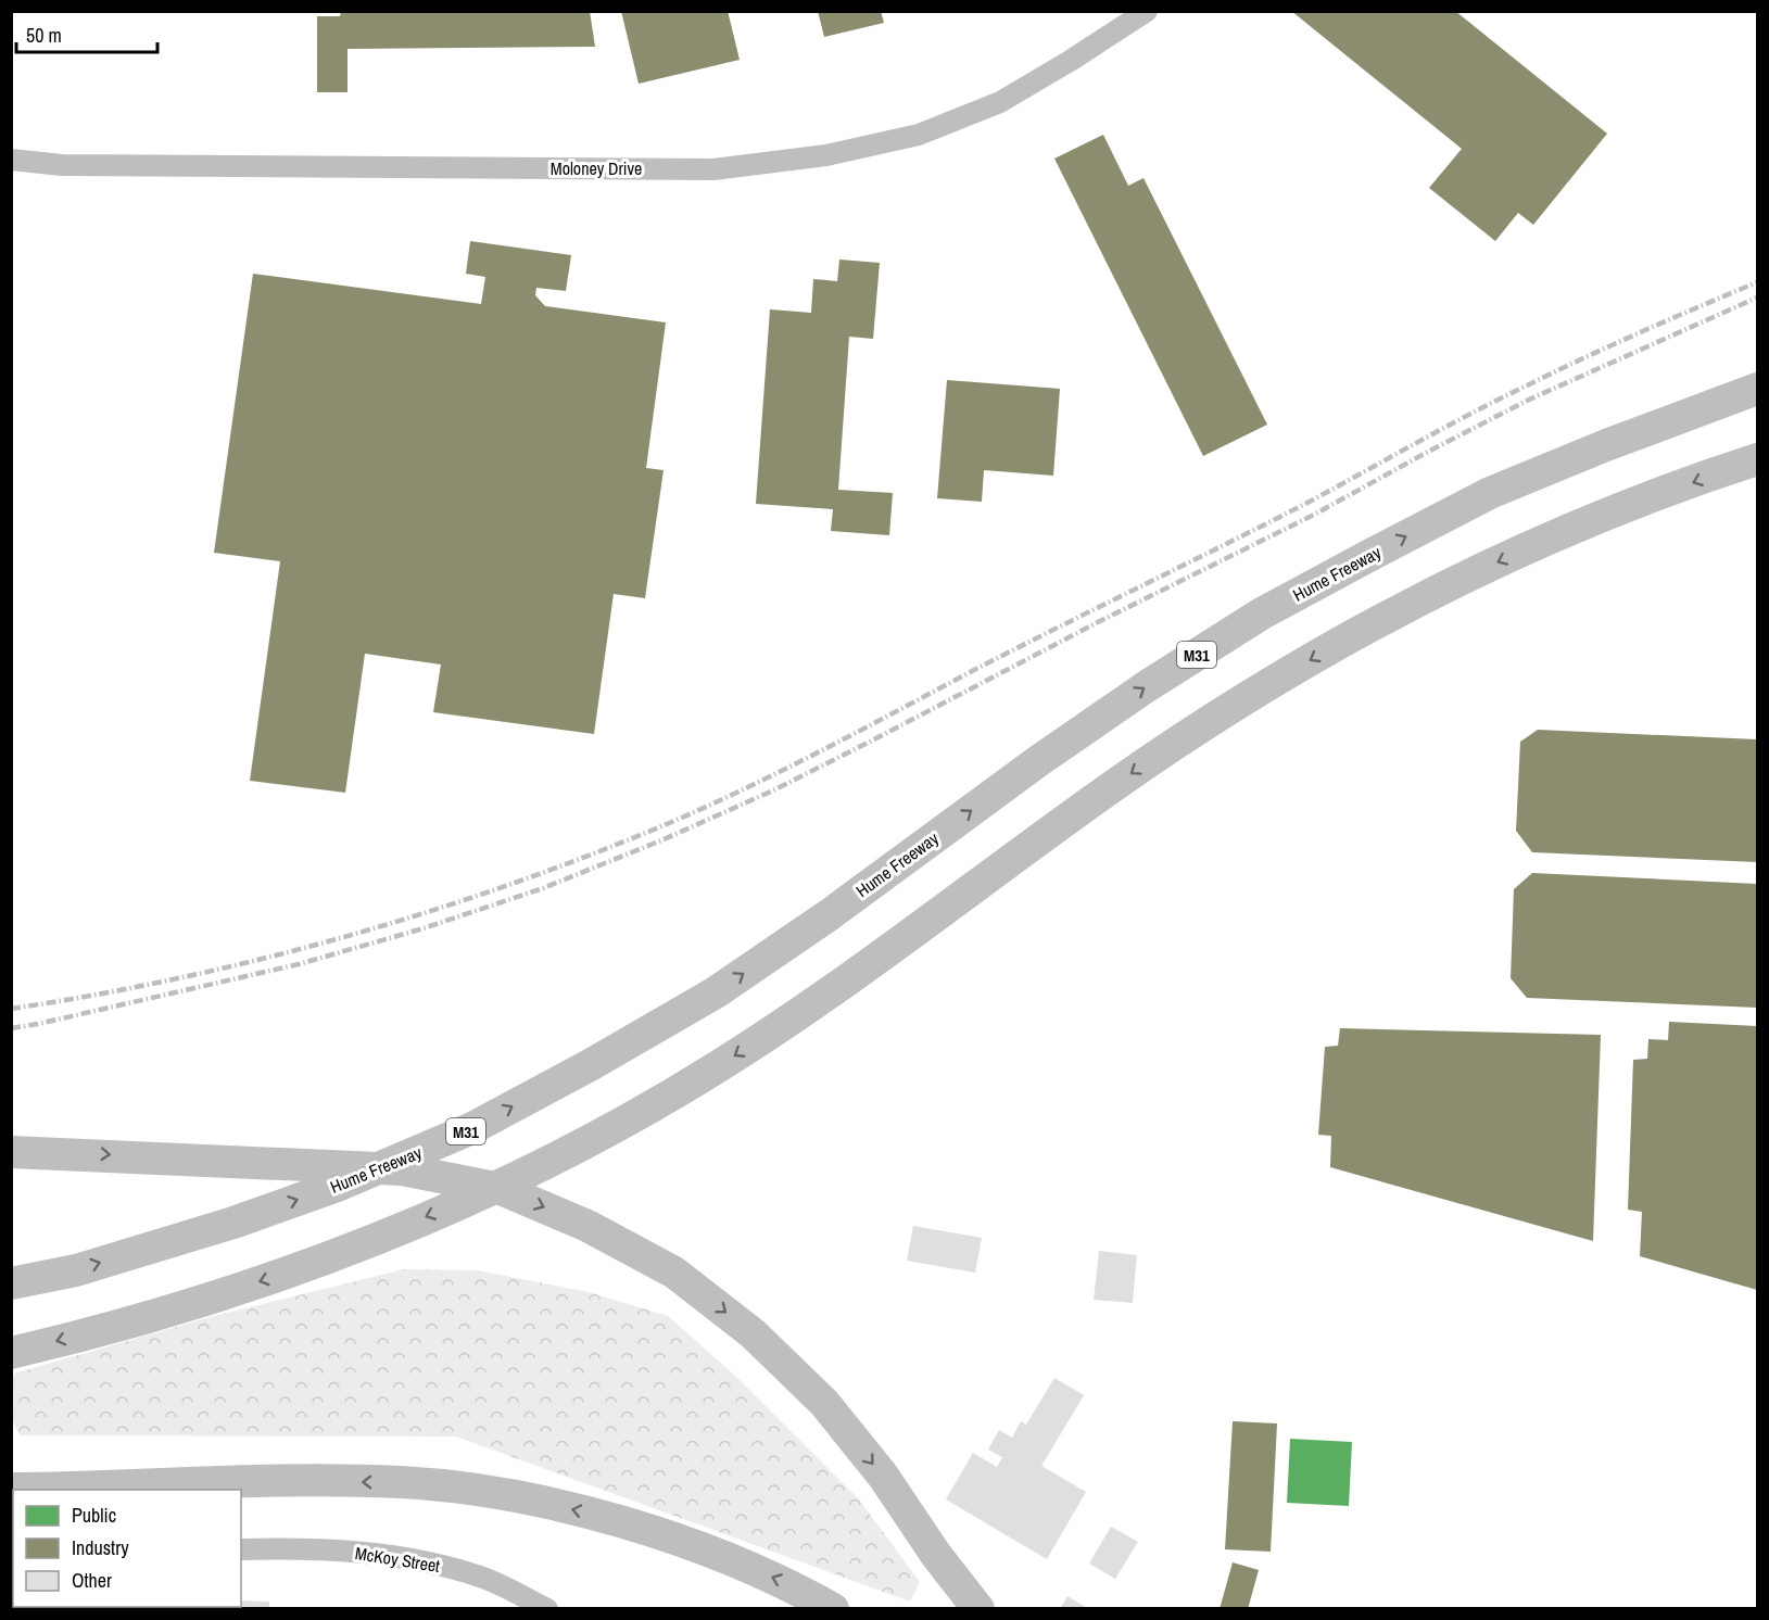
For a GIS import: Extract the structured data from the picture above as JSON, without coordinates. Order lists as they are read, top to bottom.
{
  "streets": {
    "highway": ["Hume Freeway", "M31"],
    "street": ["Moloney Drive", "McKoy Street"]
  },
  "legend": ["Public", "Industry", "Other"],
  "scale_bar": "50 m"
}
